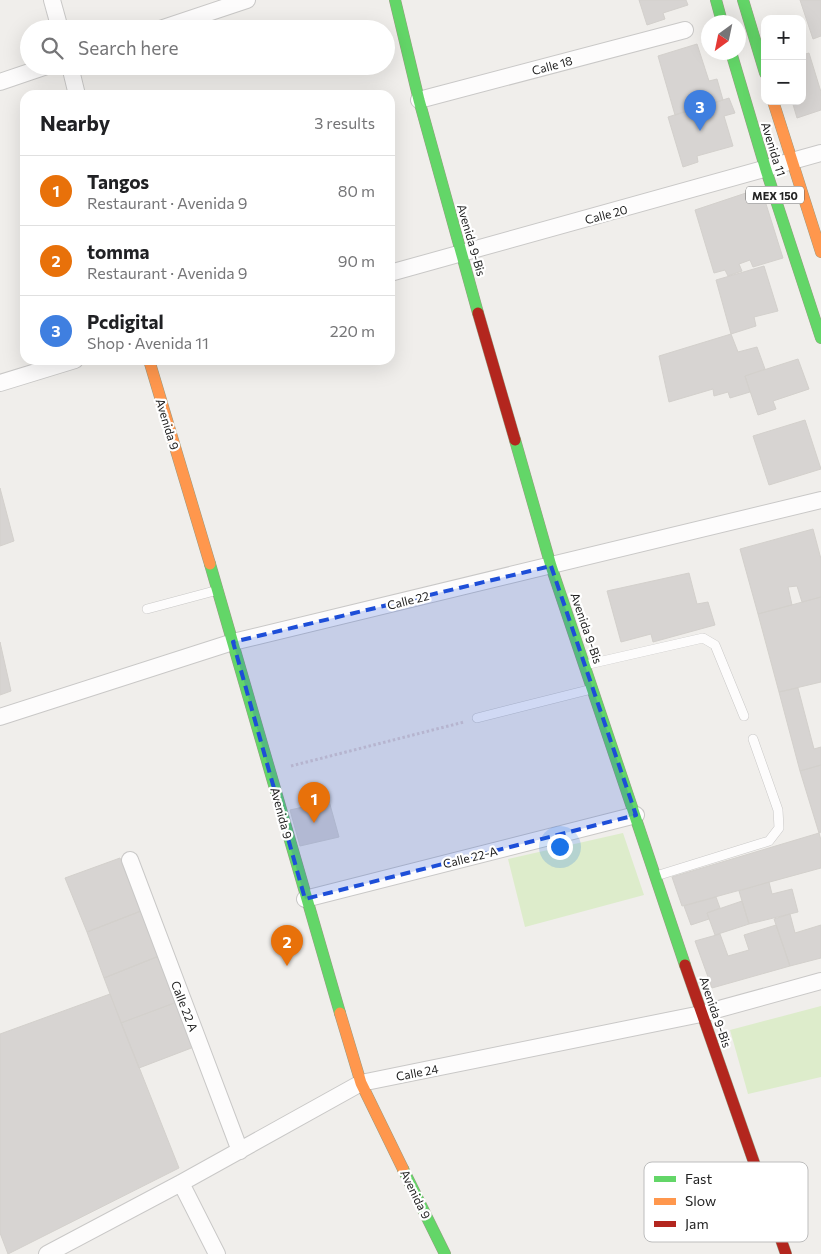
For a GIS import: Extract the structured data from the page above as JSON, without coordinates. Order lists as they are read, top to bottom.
{
  "streets": {
    "street": [
      "Calle 18",
      "Avenida 11",
      "MEX 150",
      "Calle 20",
      "Avenida 9-Bis",
      "Avenida 9",
      "Calle 22",
      "Calle 22-A",
      "Calle 22 A",
      "Calle 24"
    ]
  },
  "crossings": [
    ["Calle 18", "Avenida 9-Bis"],
    ["Avenida 11", "Calle 20"],
    ["Calle 20", "Avenida 9-Bis"],
    ["Avenida 9-Bis", "Calle 22"],
    ["Avenida 9-Bis", "Calle 22-A"],
    ["Avenida 9-Bis", "Calle 24"],
    ["Avenida 9", "Calle 22"],
    ["Avenida 9", "Calle 22-A"],
    ["Avenida 9", "Calle 24"],
    ["Calle 22 A", "Calle 24"]
  ],
  "legend": ["Fast", "Slow", "Jam"],
  "north": "bottom left",
  "page": {
    "map_buttons": ["+", "−"],
    "search": "Search here",
    "pins": ["3", "1", "2"],
    "heading": ["Nearby", "3 results"],
    "list": [
      {
        "mark": "1",
        "name": "Tangos",
        "note": "Restaurant · Avenida 9",
        "value": "80 m"
      },
      {
        "mark": "2",
        "name": "tomma",
        "note": "Restaurant · Avenida 9",
        "value": "90 m"
      },
      {
        "mark": "3",
        "name": "Pcdigital",
        "note": "Shop · Avenida 11",
        "value": "220 m"
      }
    ]
  }
}
